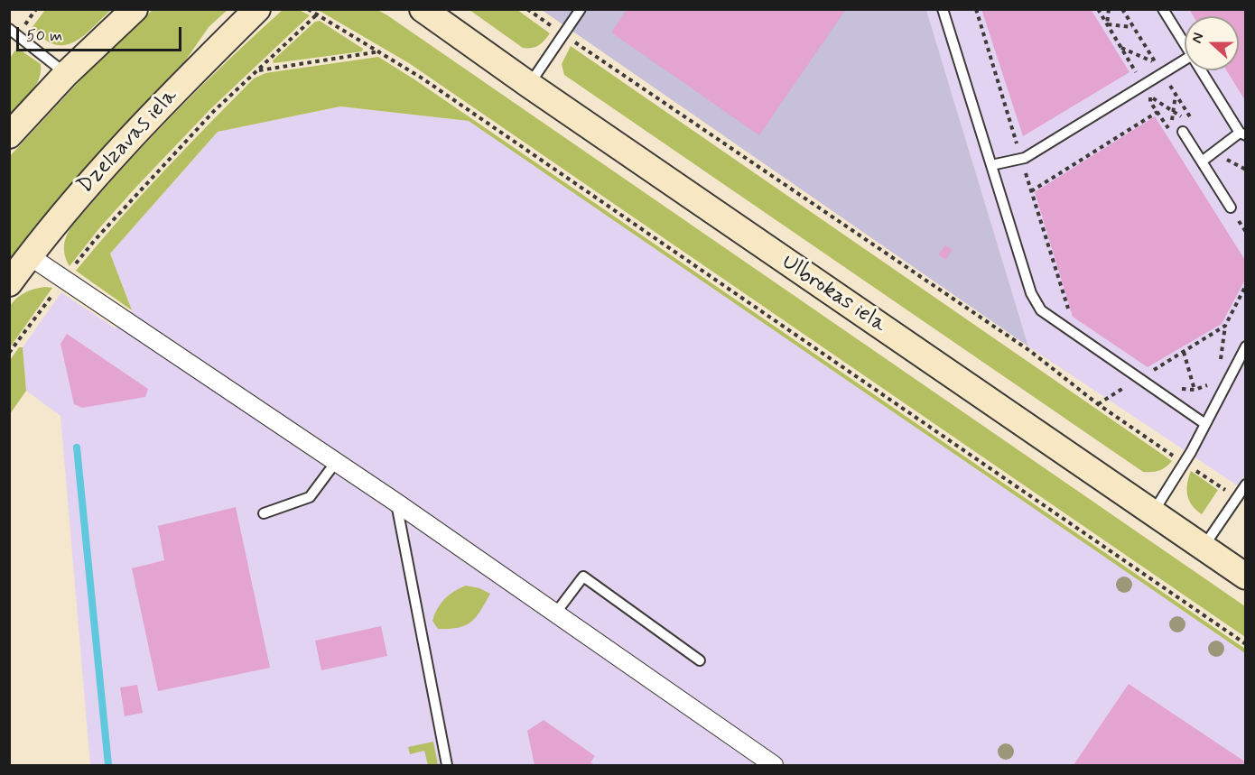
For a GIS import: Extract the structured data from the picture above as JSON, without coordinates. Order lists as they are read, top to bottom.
{
  "streets": {
    "main road": ["Dzelzavas iela", "Ulbrokas iela"]
  },
  "scale_bar": "50 m",
  "north": "left"
}
